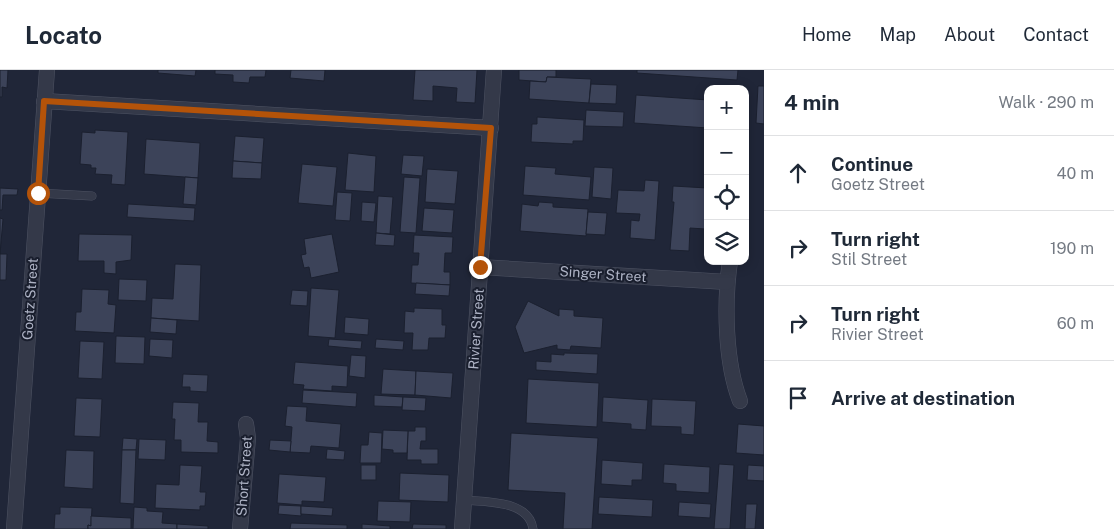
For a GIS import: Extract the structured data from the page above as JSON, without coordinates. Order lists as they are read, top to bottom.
{
  "streets": {
    "street": [
      "Singer Street",
      "Goetz Street",
      "Rivier Street",
      "Short Street"
    ]
  },
  "crossings": [
    ["Singer Street", "Rivier Street"]
  ],
  "page": {
    "header": "Locato",
    "nav": [
      "Home",
      "Map",
      "About",
      "Contact"
    ],
    "heading": ["4 min", "Walk · 290 m"],
    "map_buttons": ["+", "−"],
    "list": [
      ["Continue", "Goetz Street", "40 m"],
      ["Turn right", "Stil Street", "190 m"],
      ["Turn right", "Rivier Street", "60 m"],
      "Arrive at destination"
    ]
  }
}
